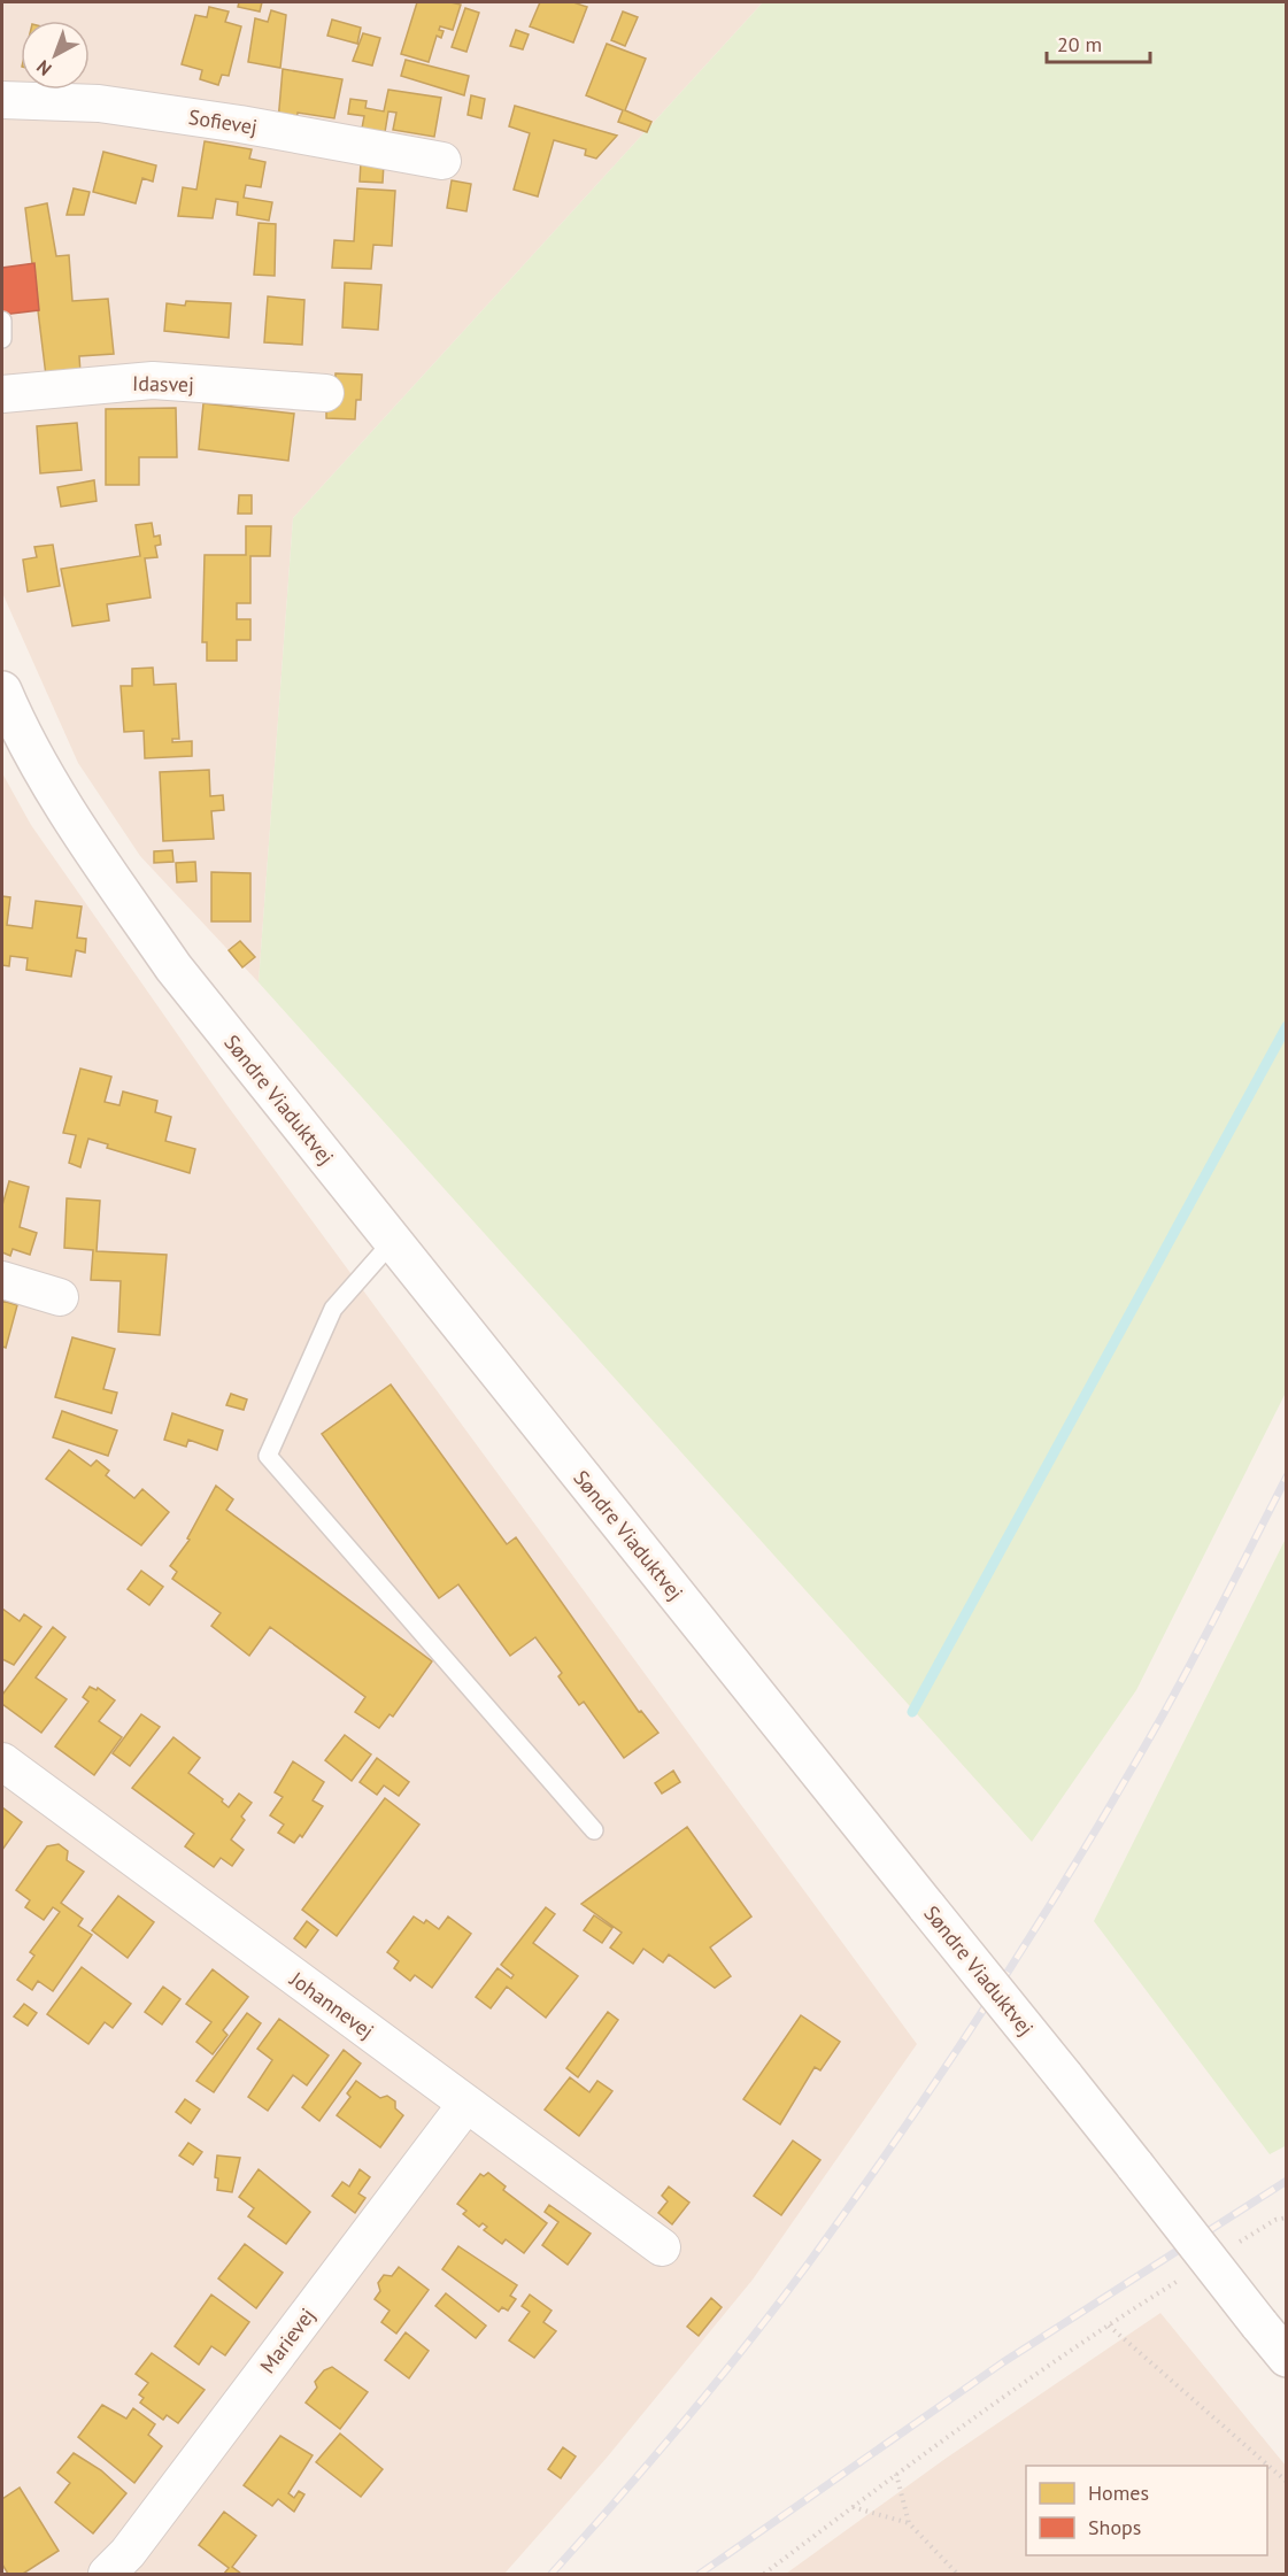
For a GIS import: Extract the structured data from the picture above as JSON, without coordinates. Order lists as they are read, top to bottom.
{
  "streets": {
    "main road": ["Søndre Viaduktvej"],
    "street": [
      "Sofievej",
      "Idasvej",
      "Johannevej",
      "Marievej"
    ]
  },
  "crossings": [
    ["Johannevej", "Marievej"]
  ],
  "legend": ["Homes", "Shops"],
  "scale_bar": "20 m",
  "north": "bottom left"
}
